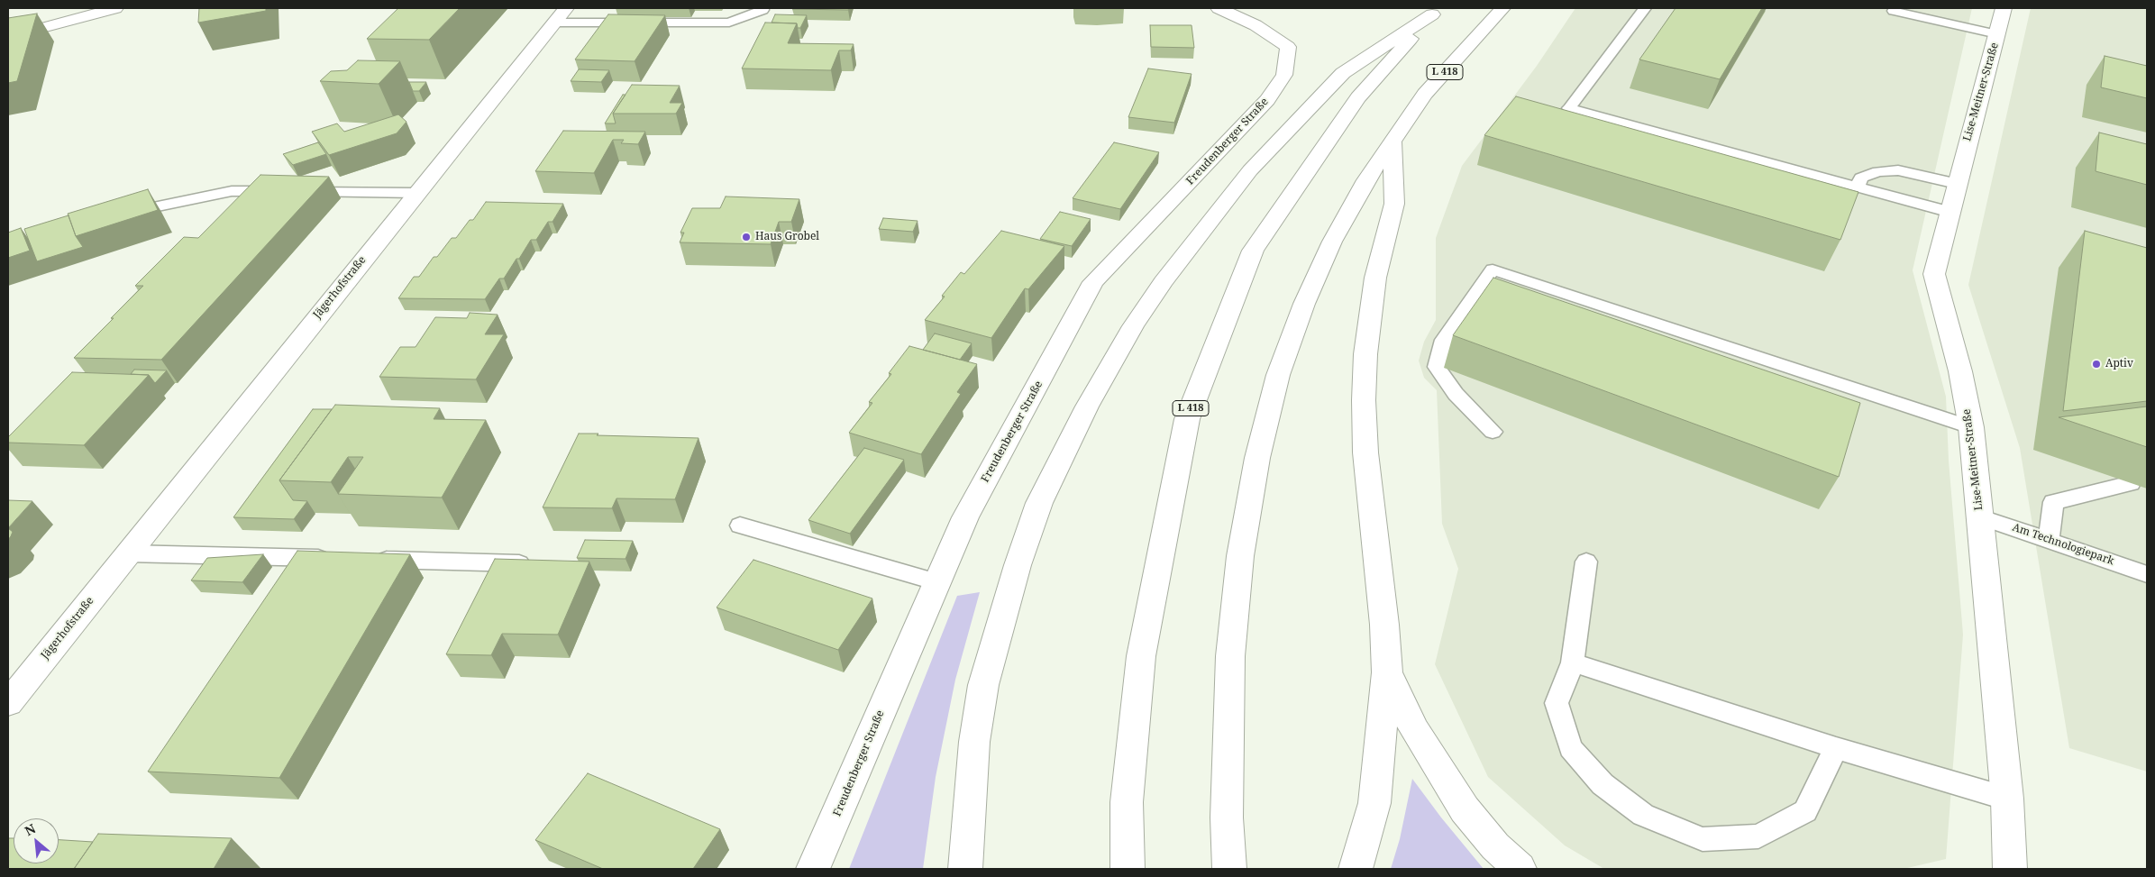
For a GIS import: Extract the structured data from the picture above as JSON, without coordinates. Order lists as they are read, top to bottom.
{
  "streets": {
    "main road": [
      "L 418",
      "Lise-Meitner-Straße",
      "Freudenberger Straße",
      "Jägerhofstraße"
    ],
    "lane": ["Am Technologiepark"]
  },
  "crossings": [
    ["Lise-Meitner-Straße", "Am Technologiepark"]
  ],
  "places": ["Haus Grobel", "Aptiv"],
  "north": "top left"
}
